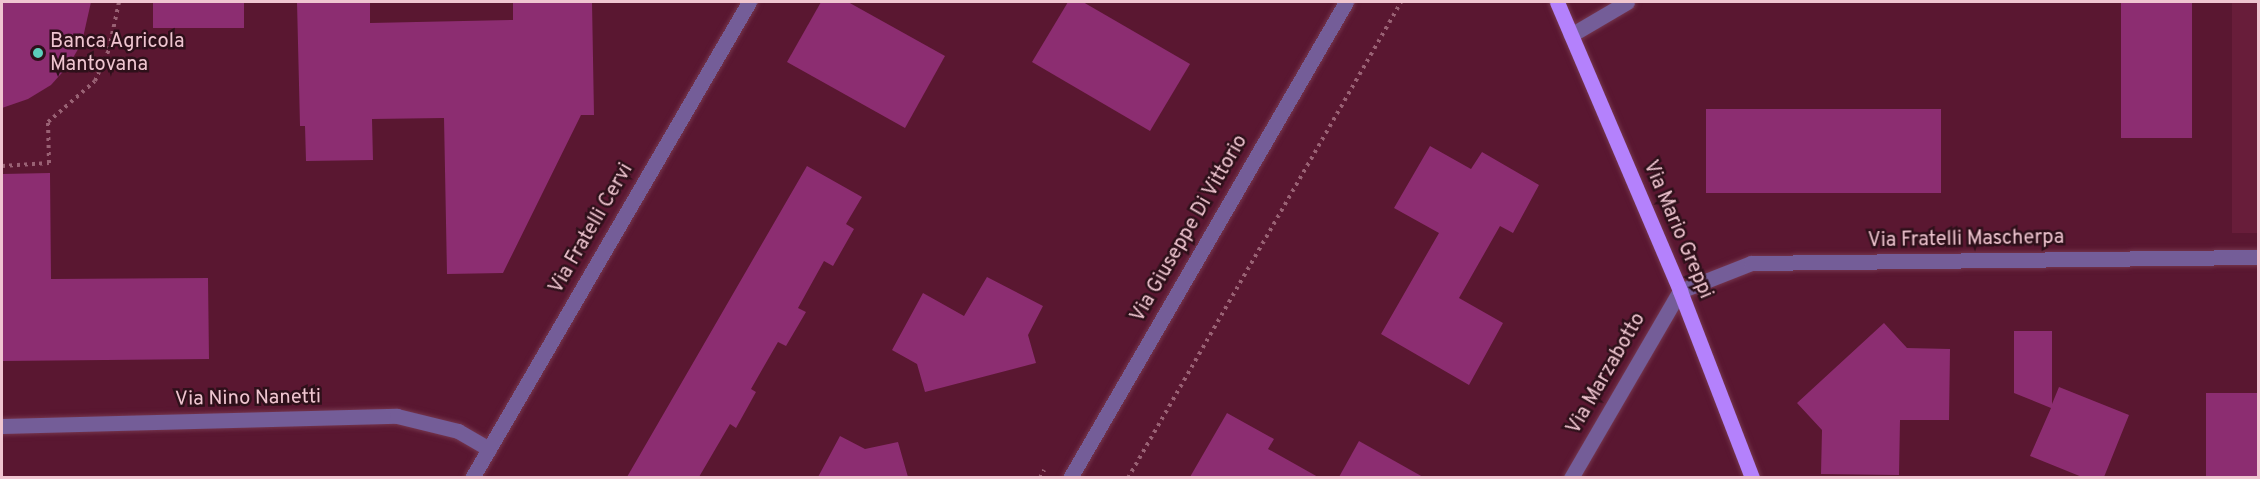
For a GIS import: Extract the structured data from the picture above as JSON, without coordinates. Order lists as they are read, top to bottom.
{
  "streets": {
    "main road": ["Via Mario Greppi"],
    "street": [
      "Via Fratelli Cervi",
      "Via Giuseppe Di Vittorio",
      "Via Fratelli Mascherpa",
      "Via Marzabotto",
      "Via Nino Nanetti"
    ]
  },
  "crossings": [
    ["Via Fratelli Cervi", "Via Nino Nanetti"],
    ["Via Mario Greppi", "Via Fratelli Mascherpa"],
    ["Via Mario Greppi", "Via Marzabotto"],
    ["Via Fratelli Mascherpa", "Via Marzabotto"]
  ],
  "places": ["Banca Agricola Mantovana"]
}
